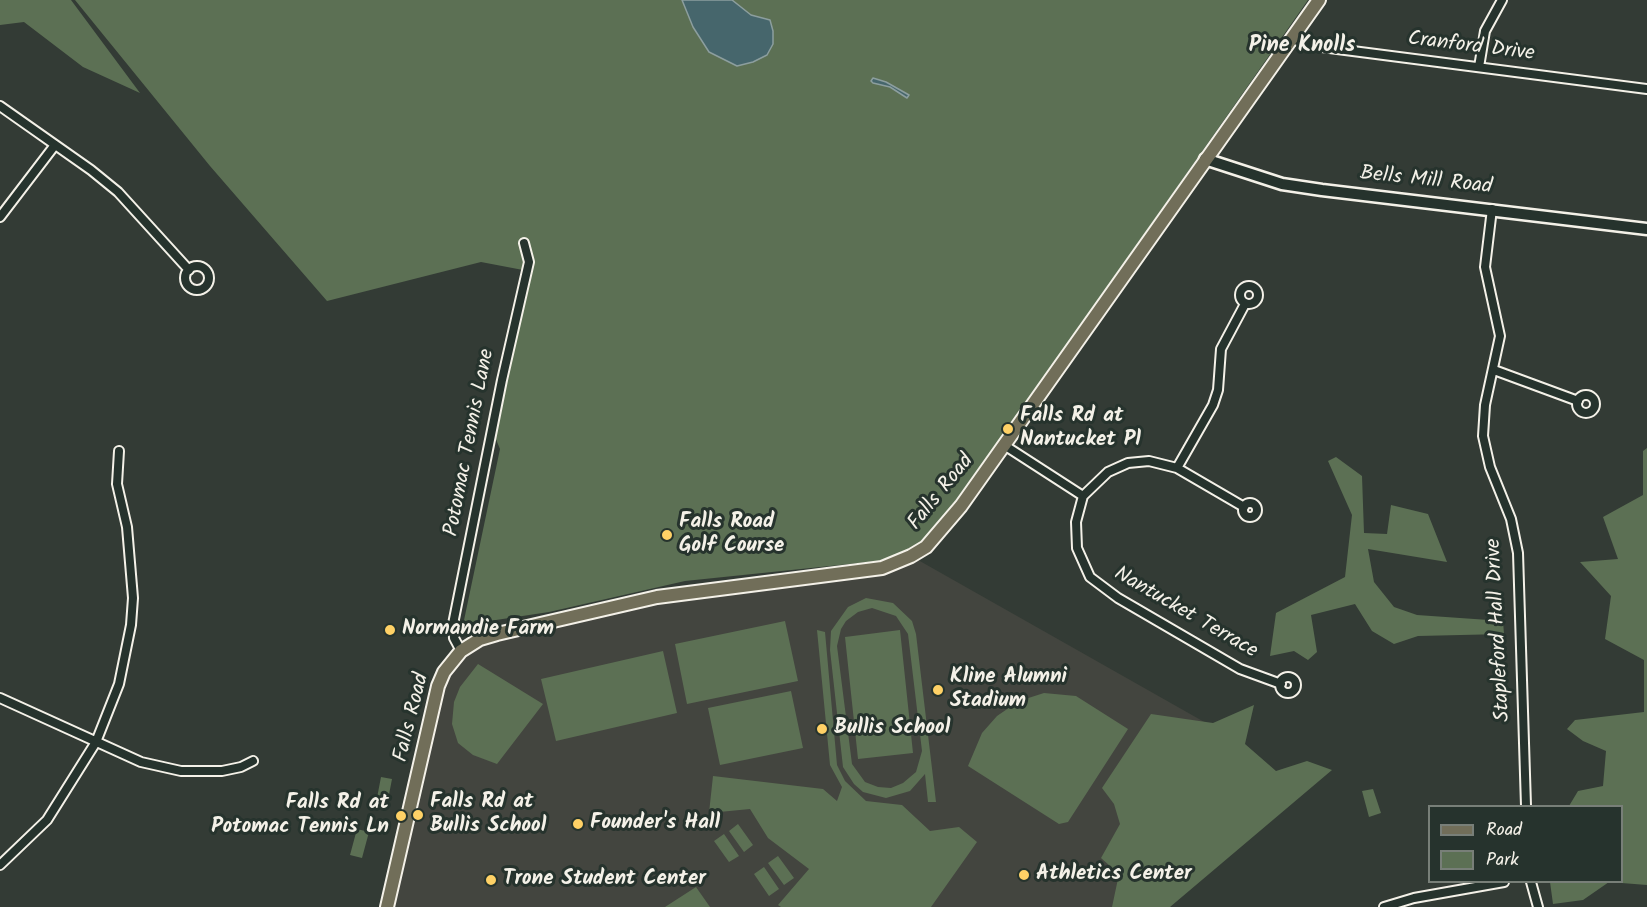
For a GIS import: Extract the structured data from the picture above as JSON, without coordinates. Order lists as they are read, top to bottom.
{
  "streets": {
    "main road": ["Falls Road"],
    "street": [
      "Cranford Drive",
      "Bells Mill Road",
      "Potomac Tennis Lane",
      "Nantucket Terrace",
      "Stapleford Hall Drive"
    ]
  },
  "crossings": [
    ["Cranford Drive", "Falls Road"],
    ["Bells Mill Road", "Falls Road"],
    ["Bells Mill Road", "Stapleford Hall Drive"],
    ["Potomac Tennis Lane", "Falls Road"]
  ],
  "districts": ["Pine Knolls"],
  "places": [
    "Falls Rd at Nantucket Pl",
    "Falls Road Golf Course",
    "Normandie Farm",
    "Kline Alumni Stadium",
    "Bullis School",
    "Falls Rd at Bullis School",
    "Falls Rd at Potomac Tennis Ln",
    "Founder's Hall",
    "Athletics Center",
    "Trone Student Center"
  ],
  "legend": ["Road", "Park"]
}
